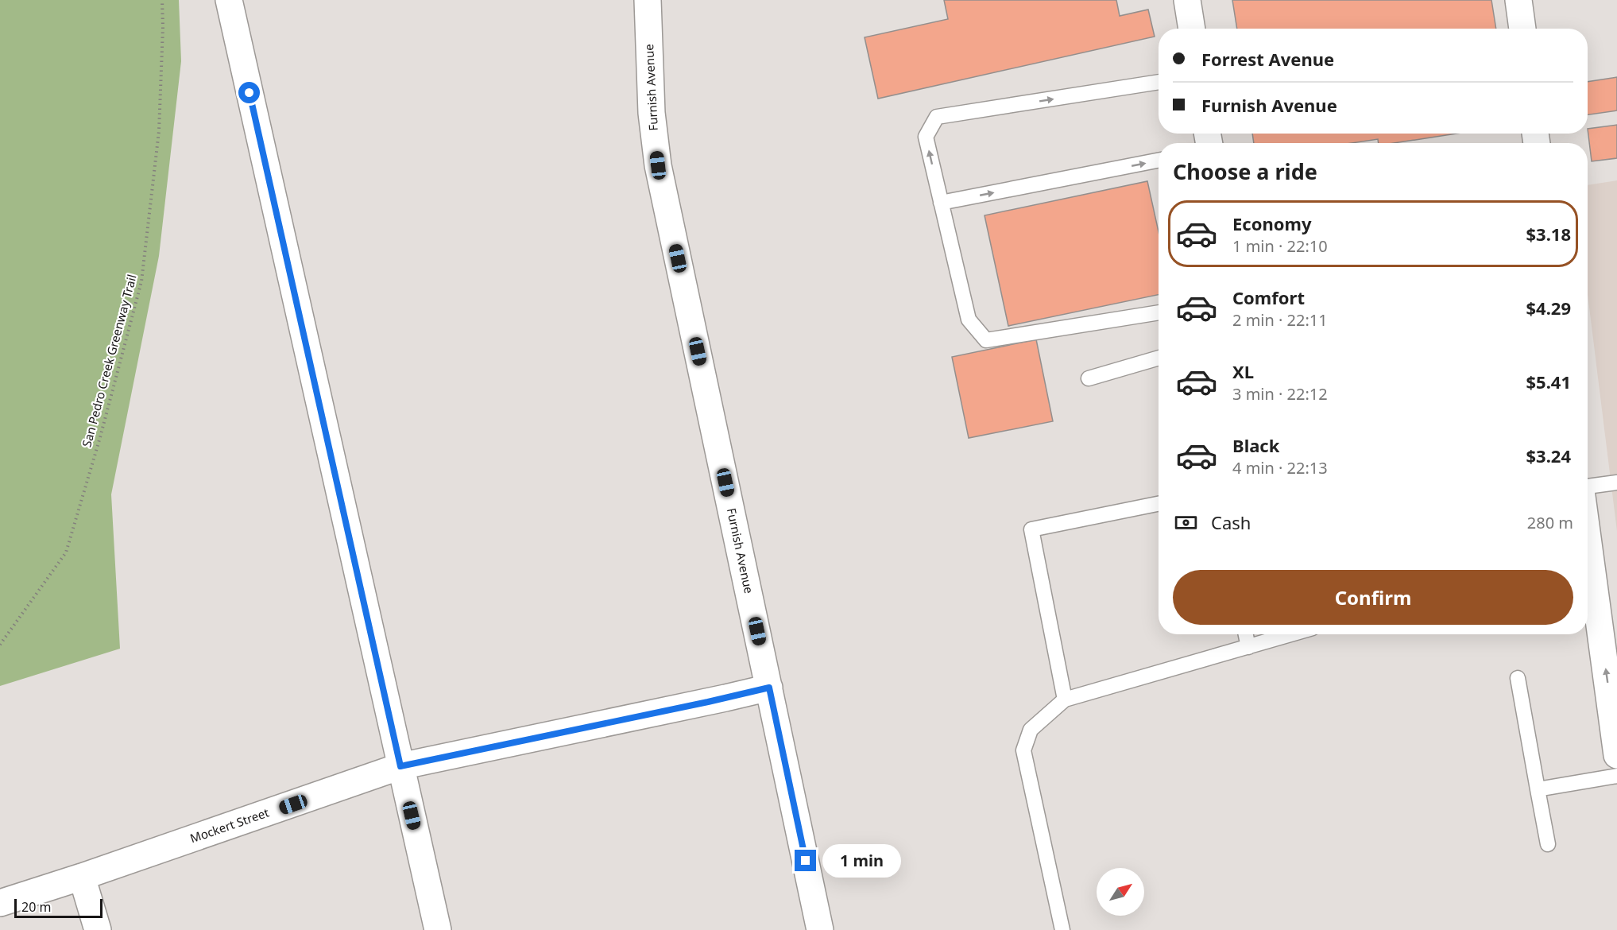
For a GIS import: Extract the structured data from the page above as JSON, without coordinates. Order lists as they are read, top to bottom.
{
  "streets": {
    "street": ["Furnish Avenue", "Mockert Street"],
    "path": ["San Pedro Creek Greenway Trail"]
  },
  "crossings": [
    ["Furnish Avenue", "Mockert Street"]
  ],
  "scale_bar": "20 m",
  "north": "top right",
  "page": {
    "banner": ["Forrest Avenue", "Furnish Avenue"],
    "heading": "Choose a ride",
    "list": [
      {
        "name": "Economy",
        "note": "1 min · 22:10",
        "value": "$3.18"
      },
      {
        "name": "Comfort",
        "note": "2 min · 22:11",
        "value": "$4.29"
      },
      {
        "name": "XL",
        "note": "3 min · 22:12",
        "value": "$5.41"
      },
      {
        "name": "Black",
        "note": "4 min · 22:13",
        "value": "$3.24"
      }
    ],
    "pay": ["Cash", "280 m"],
    "buttons": "Confirm",
    "bubble": "1 min",
    "scale": "20 m"
  }
}
